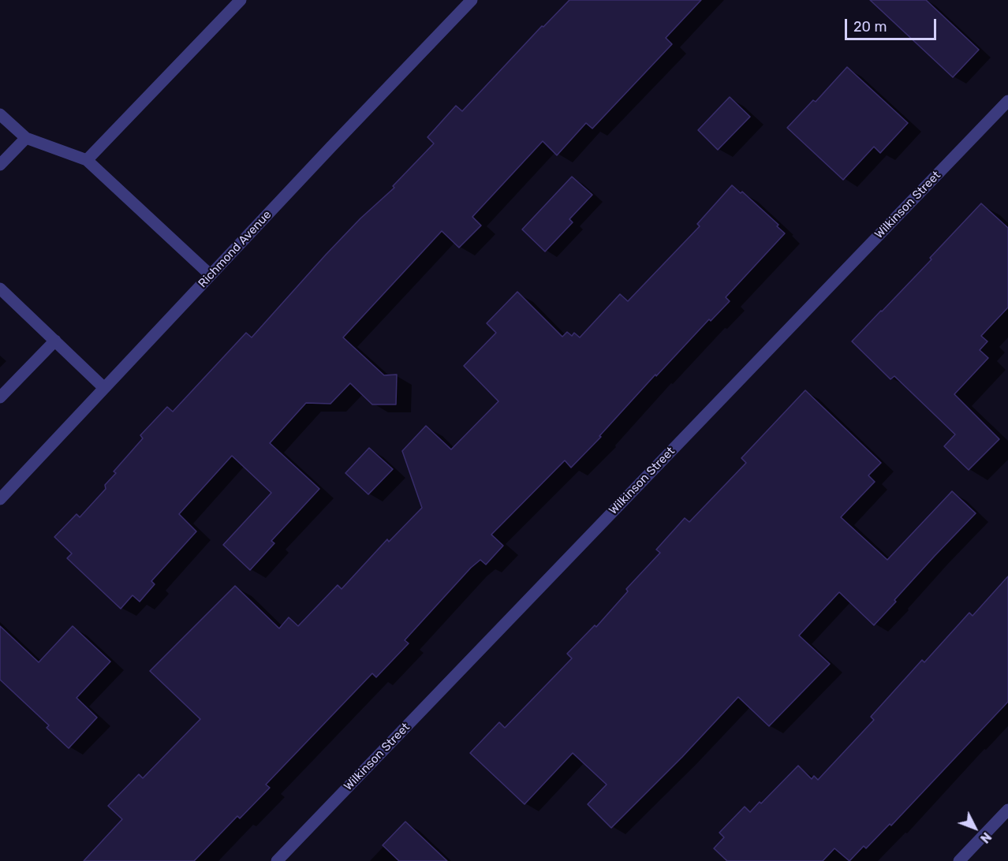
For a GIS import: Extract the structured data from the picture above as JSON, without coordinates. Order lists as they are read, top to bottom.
{
  "streets": {
    "street": ["Wilkinson Street", "Richmond Avenue"]
  },
  "scale_bar": "20 m",
  "north": "bottom right"
}
